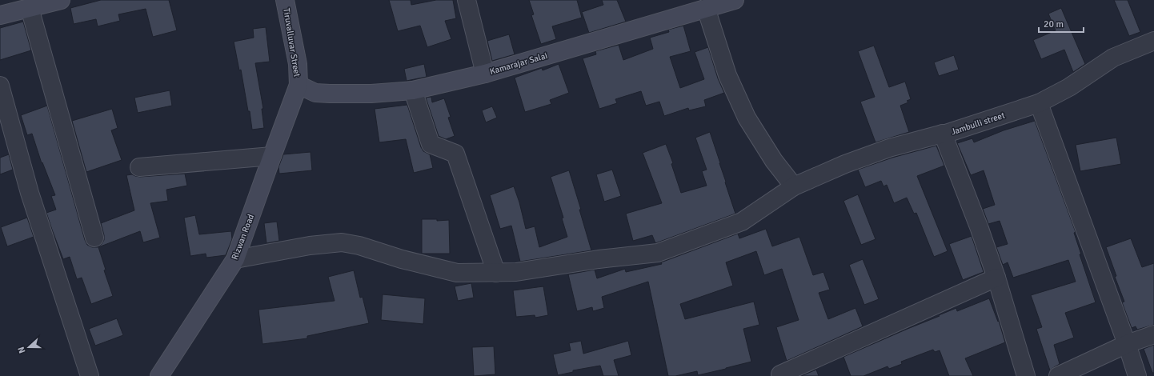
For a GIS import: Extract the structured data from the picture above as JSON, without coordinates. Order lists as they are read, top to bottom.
{
  "streets": {
    "street": [
      "Tiruvalluvar Street",
      "Kamarajar Salai",
      "Jambulli street",
      "Rizwan Road"
    ]
  },
  "crossings": [
    ["Tiruvalluvar Street", "Kamarajar Salai"],
    ["Tiruvalluvar Street", "Rizwan Road"],
    ["Kamarajar Salai", "Rizwan Road"],
    ["Jambulli street", "Rizwan Road"]
  ],
  "scale_bar": "20 m",
  "north": "left"
}
